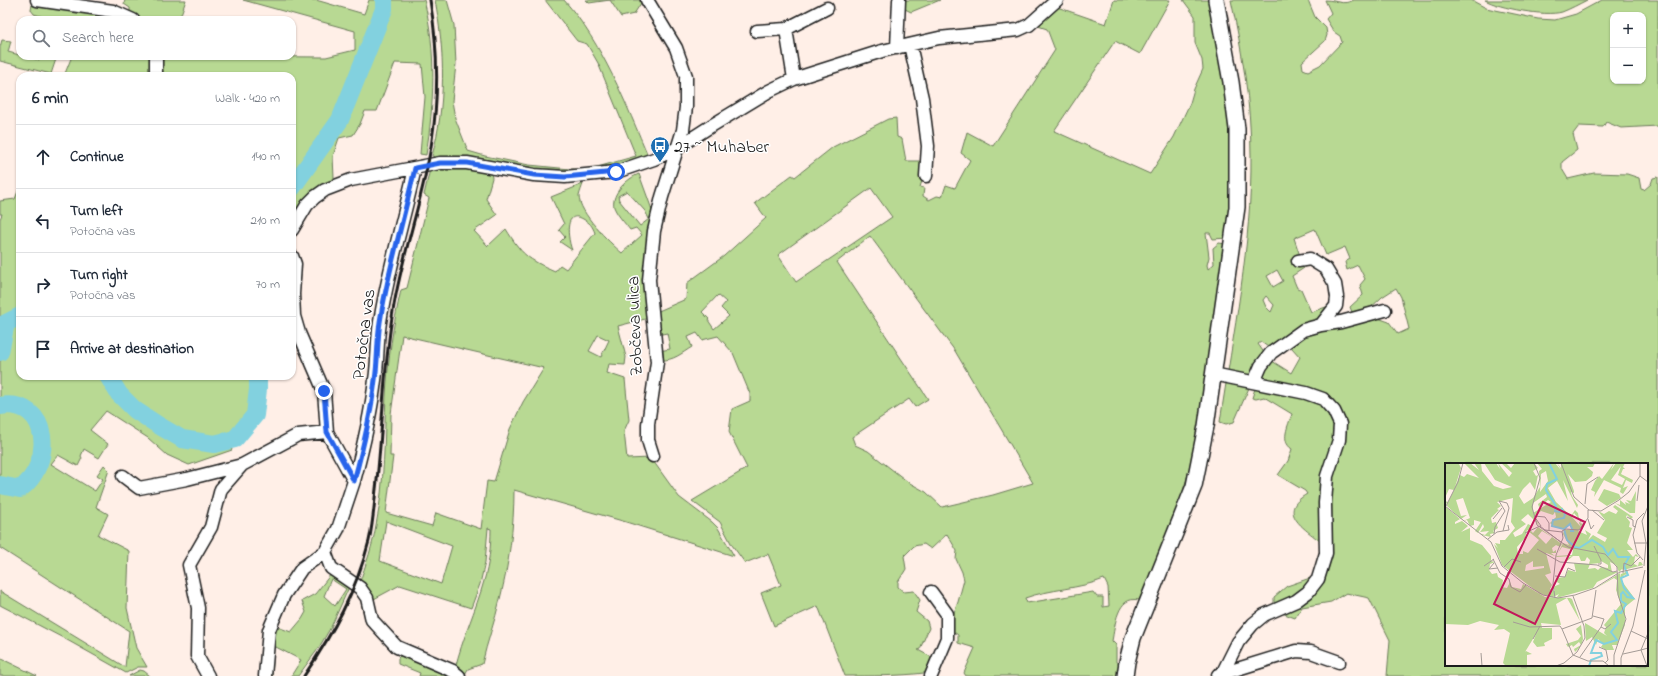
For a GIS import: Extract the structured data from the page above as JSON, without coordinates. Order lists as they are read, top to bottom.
{
  "streets": {
    "street": ["Zobčeva ulica", "Potočna vas"]
  },
  "places": {
    "bus stop": ["27 ~ Muhaber"]
  },
  "page": {
    "map_buttons": ["+", "−"],
    "search": "Search here",
    "heading": ["6 min", "Walk · 420 m"],
    "list": [
      ["Continue", "140 m"],
      ["Turn left", "Potočna vas", "210 m"],
      ["Turn right", "Potočna vas", "70 m"],
      "Arrive at destination"
    ]
  }
}
